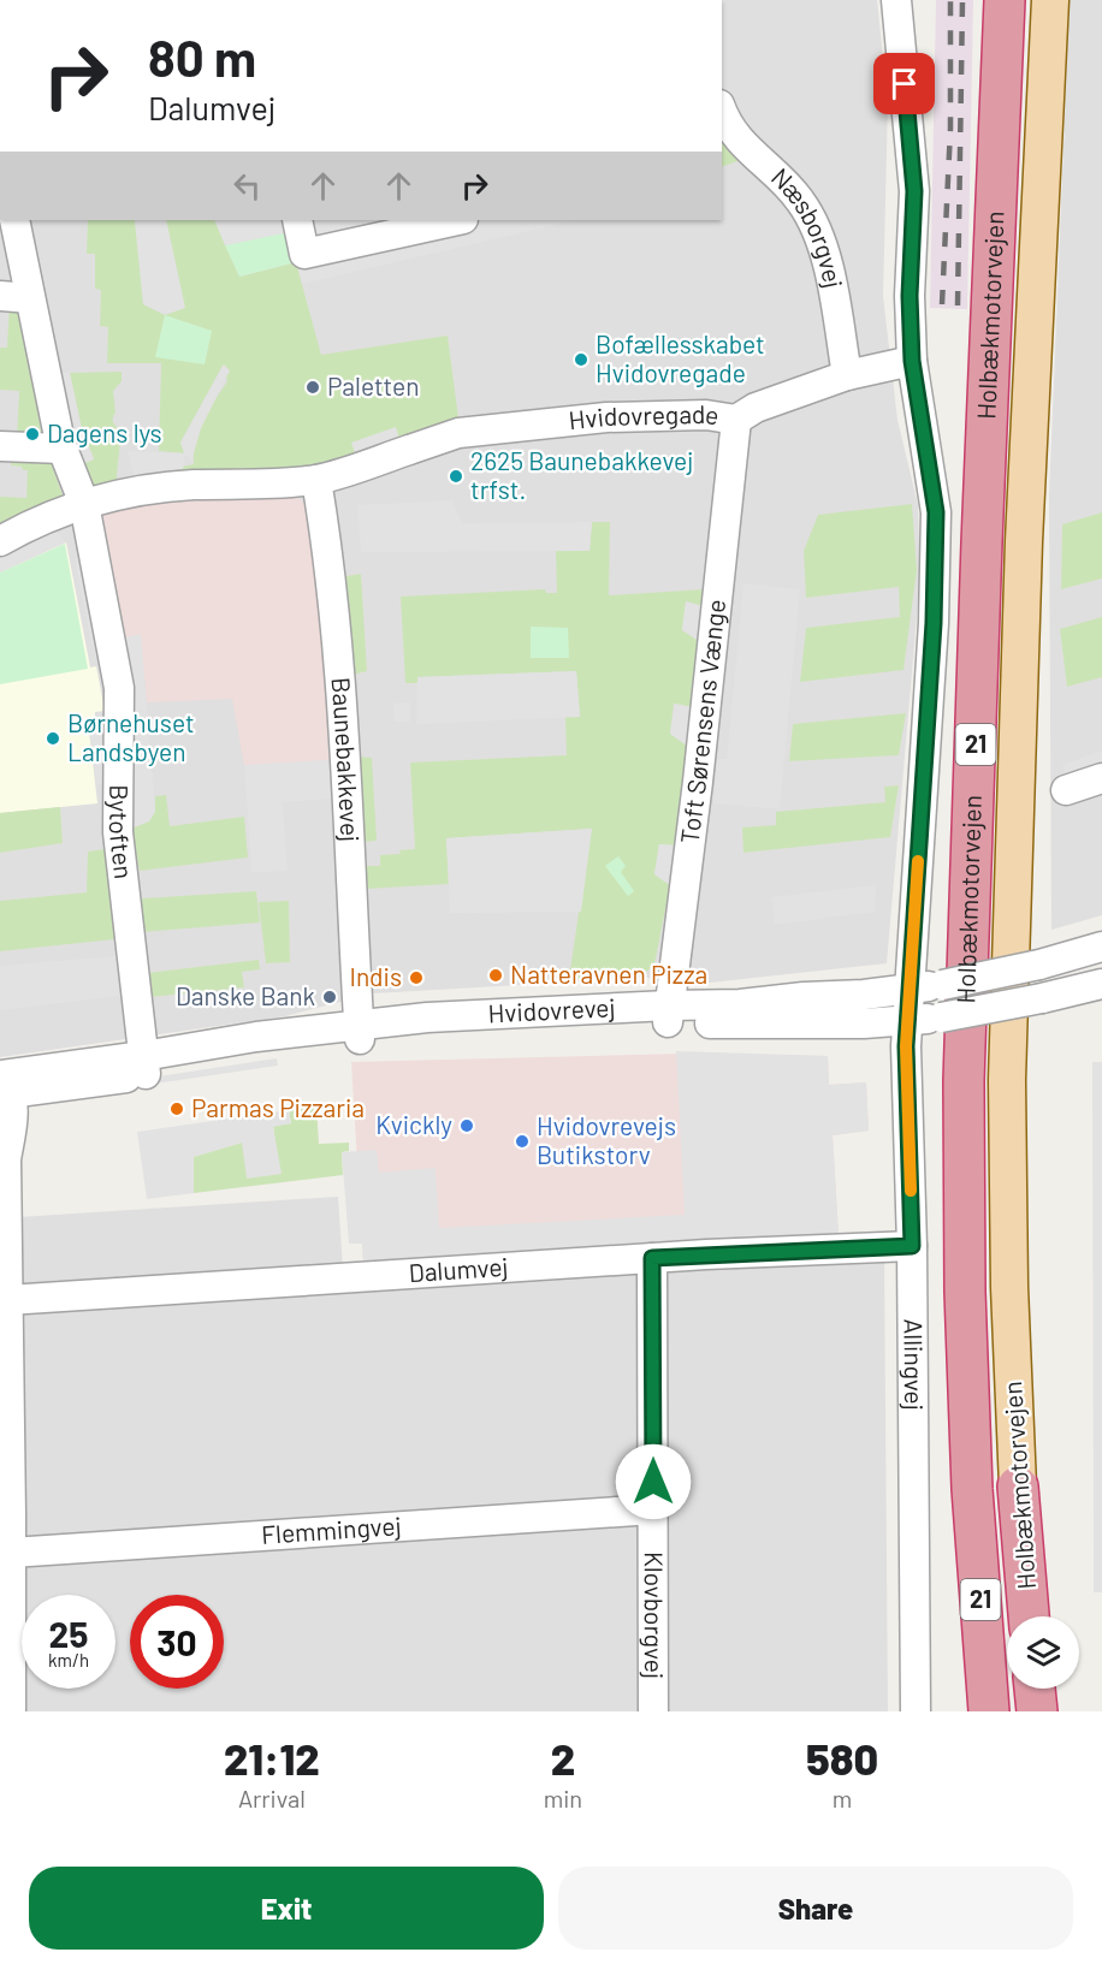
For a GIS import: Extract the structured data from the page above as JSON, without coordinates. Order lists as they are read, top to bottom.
{
  "streets": {
    "highway": ["Holbækmotorvejen", "21"],
    "street": [
      "Næsborgvej",
      "Hvidovregade",
      "Toft Sørensens Vænge",
      "Baunebakkevej",
      "Bytoften",
      "Hvidovrevej",
      "Dalumvej",
      "Allingvej",
      "Flemmingvej",
      "Klovborgvej"
    ]
  },
  "crossings": [
    ["Næsborgvej", "Hvidovregade"],
    ["Hvidovregade", "Toft Sørensens Vænge"],
    ["Hvidovregade", "Baunebakkevej"],
    ["Hvidovregade", "Bytoften"],
    ["Hvidovregade", "Allingvej"],
    ["Toft Sørensens Vænge", "Hvidovrevej"],
    ["Baunebakkevej", "Hvidovrevej"],
    ["Bytoften", "Hvidovrevej"],
    ["Hvidovrevej", "Allingvej"],
    ["Dalumvej", "Allingvej"],
    ["Dalumvej", "Klovborgvej"],
    ["Flemmingvej", "Klovborgvej"]
  ],
  "places": [
    "Bofællesskabet Hvidovregade",
    "Paletten",
    "Dagens lys",
    "2625 Baunebakkevej trfst.",
    "Børnehuset Landsbyen",
    "Natteravnen Pizza",
    "Indis",
    "Danske Bank",
    "Parmas Pizzaria",
    "Kvickly",
    "Hvidovrevejs Butikstorv"
  ],
  "page": {
    "turn": ["80 m", "Dalumvej"],
    "speed": "25 km/h",
    "limit": "30",
    "eta": [
      "21:12",
      "Arrival",
      "2",
      "min",
      "580",
      "m"
    ],
    "buttons": ["Exit", "Share"]
  }
}
